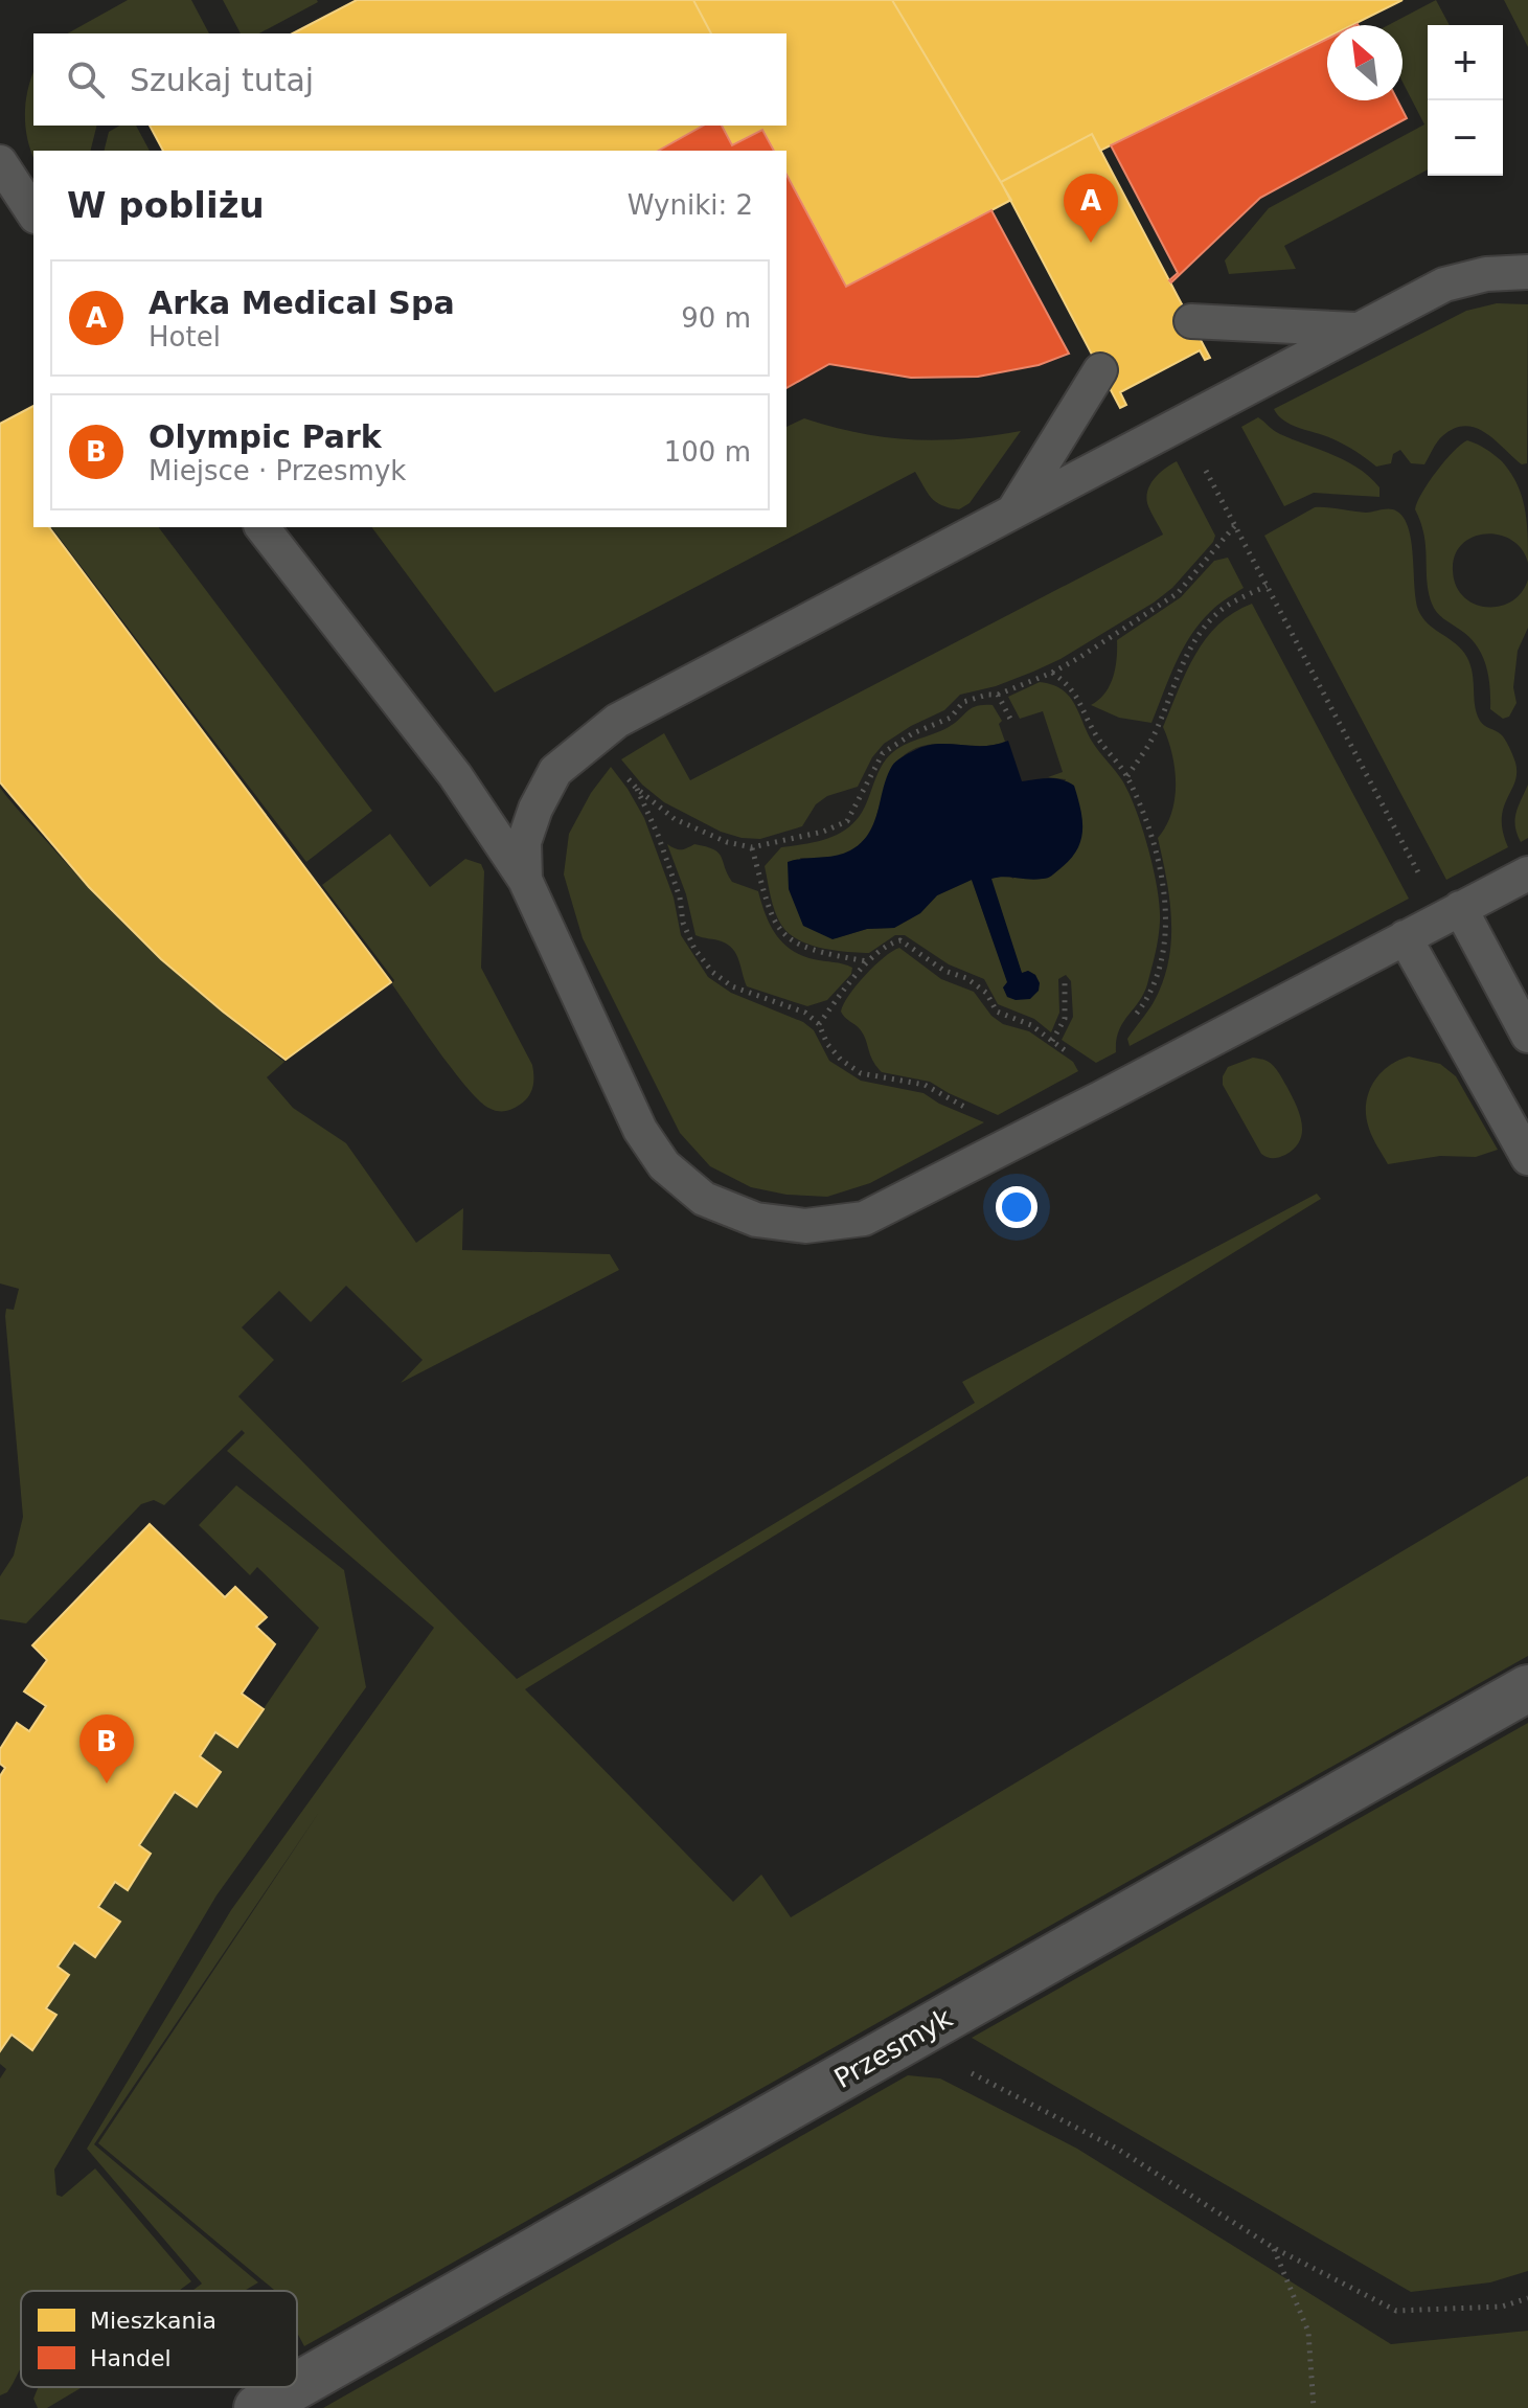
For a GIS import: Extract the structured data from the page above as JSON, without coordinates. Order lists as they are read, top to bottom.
{
  "streets": {
    "street": ["Przesmyk"]
  },
  "legend": ["Mieszkania", "Handel"],
  "north": "top left",
  "page": {
    "map_buttons": ["+", "−"],
    "search": "Szukaj tutaj",
    "heading": ["W pobliżu", "Wyniki: 2"],
    "pins": ["A", "B"],
    "list": [
      {
        "mark": "A",
        "name": "Arka Medical Spa",
        "note": "Hotel",
        "value": "90 m"
      },
      {
        "mark": "B",
        "name": "Olympic Park",
        "note": "Miejsce · Przesmyk",
        "value": "100 m"
      }
    ]
  }
}
